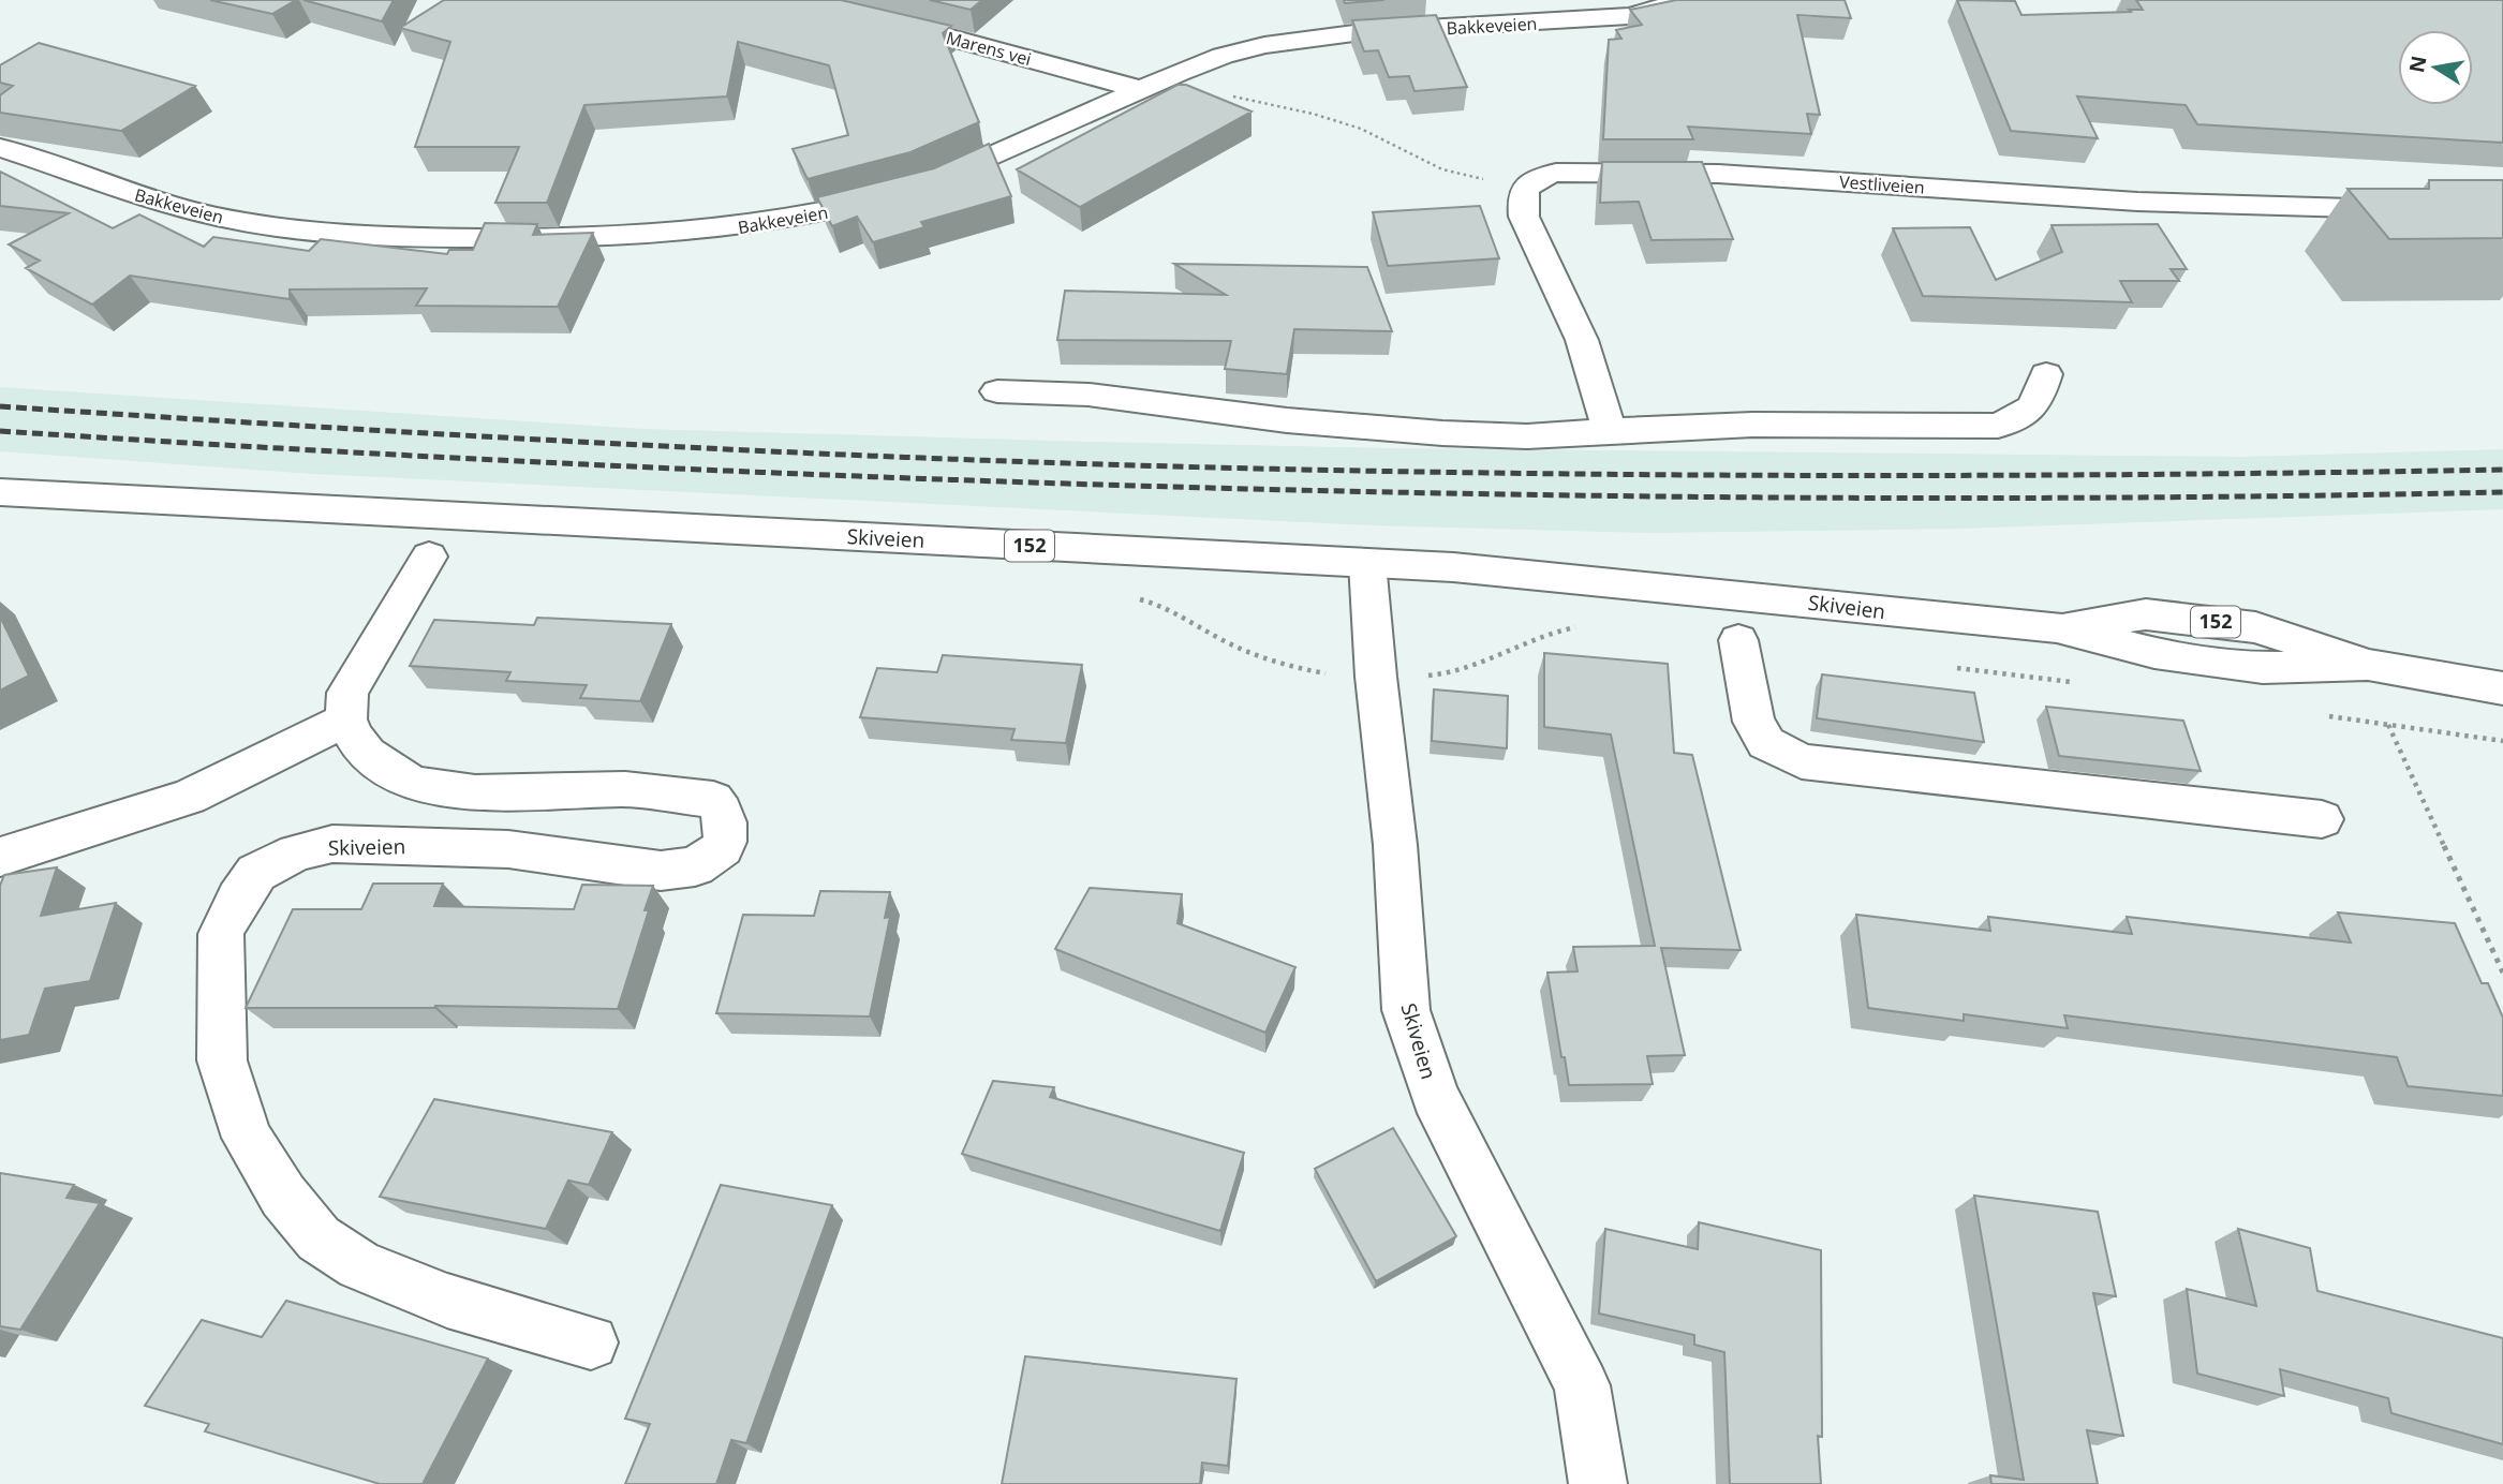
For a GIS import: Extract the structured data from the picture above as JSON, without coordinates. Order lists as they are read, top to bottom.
{
  "streets": {
    "street": [
      "Bakkeveien",
      "Marens vei",
      "Vestliveien",
      "Skiveien",
      "152"
    ]
  },
  "crossings": [
    ["Bakkeveien", "Marens vei"]
  ],
  "north": "left"
}
